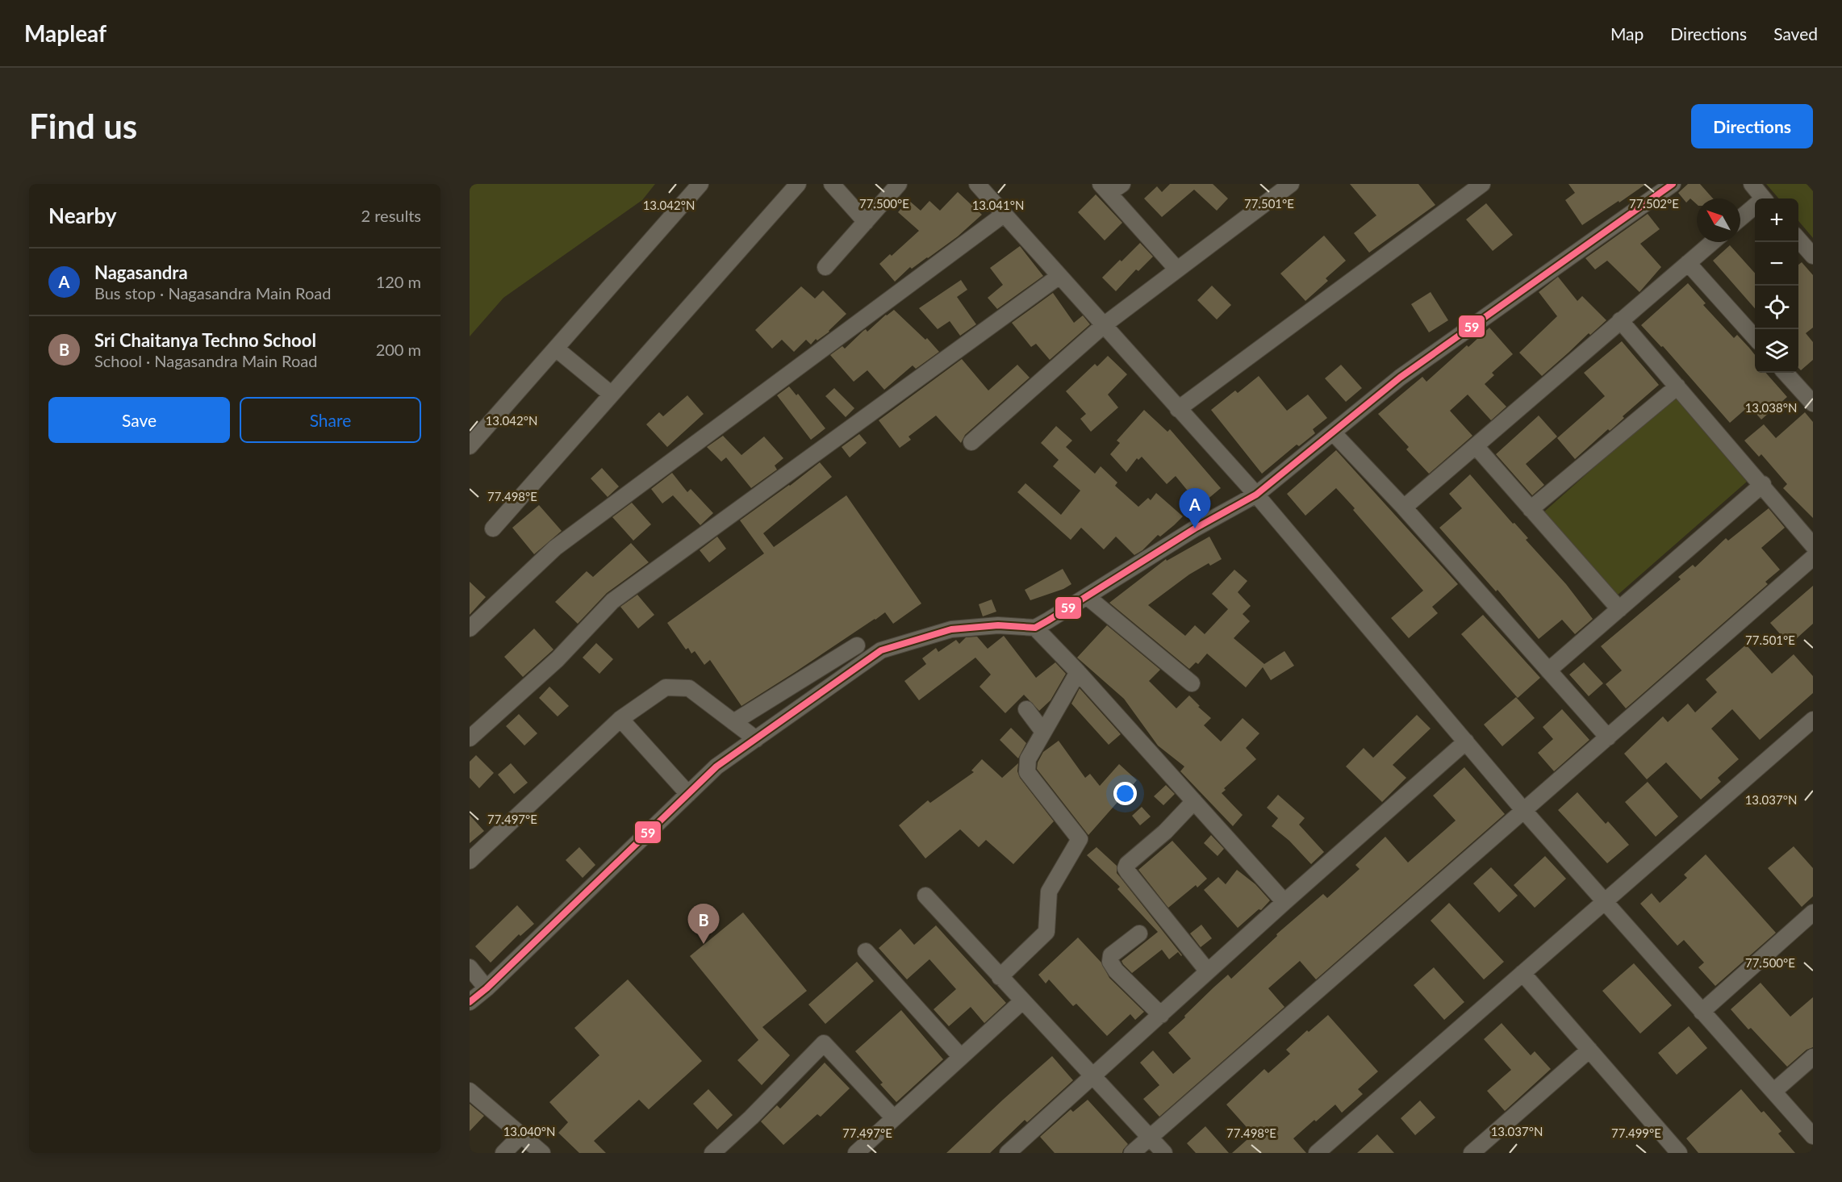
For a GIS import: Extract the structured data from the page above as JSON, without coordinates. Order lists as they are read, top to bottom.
{
  "lines": ["transit line 59"],
  "north": "top left",
  "page": {
    "header": "Mapleaf",
    "nav": ["Map", "Directions", "Saved"],
    "buttons": [
      "Directions",
      ["Save", "Share"]
    ],
    "title": "Find us",
    "heading": ["Nearby", "2 results"],
    "map_buttons": ["+", "−"],
    "list": [
      {
        "mark": "A",
        "name": "Nagasandra",
        "note": "Bus stop · Nagasandra Main Road",
        "value": "120 m"
      },
      {
        "mark": "B",
        "name": "Sri Chaitanya Techno School",
        "note": "School · Nagasandra Main Road",
        "value": "200 m"
      }
    ],
    "pins": ["A", "B"]
  },
  "coordinates": [
    "77.501°E",
    "77.500°E",
    "77.502°E",
    "13.042°N",
    "13.041°N",
    "13.038°N",
    "77.498°E",
    "13.037°N",
    "77.497°E",
    "13.040°N",
    "77.499°E"
  ]
}
